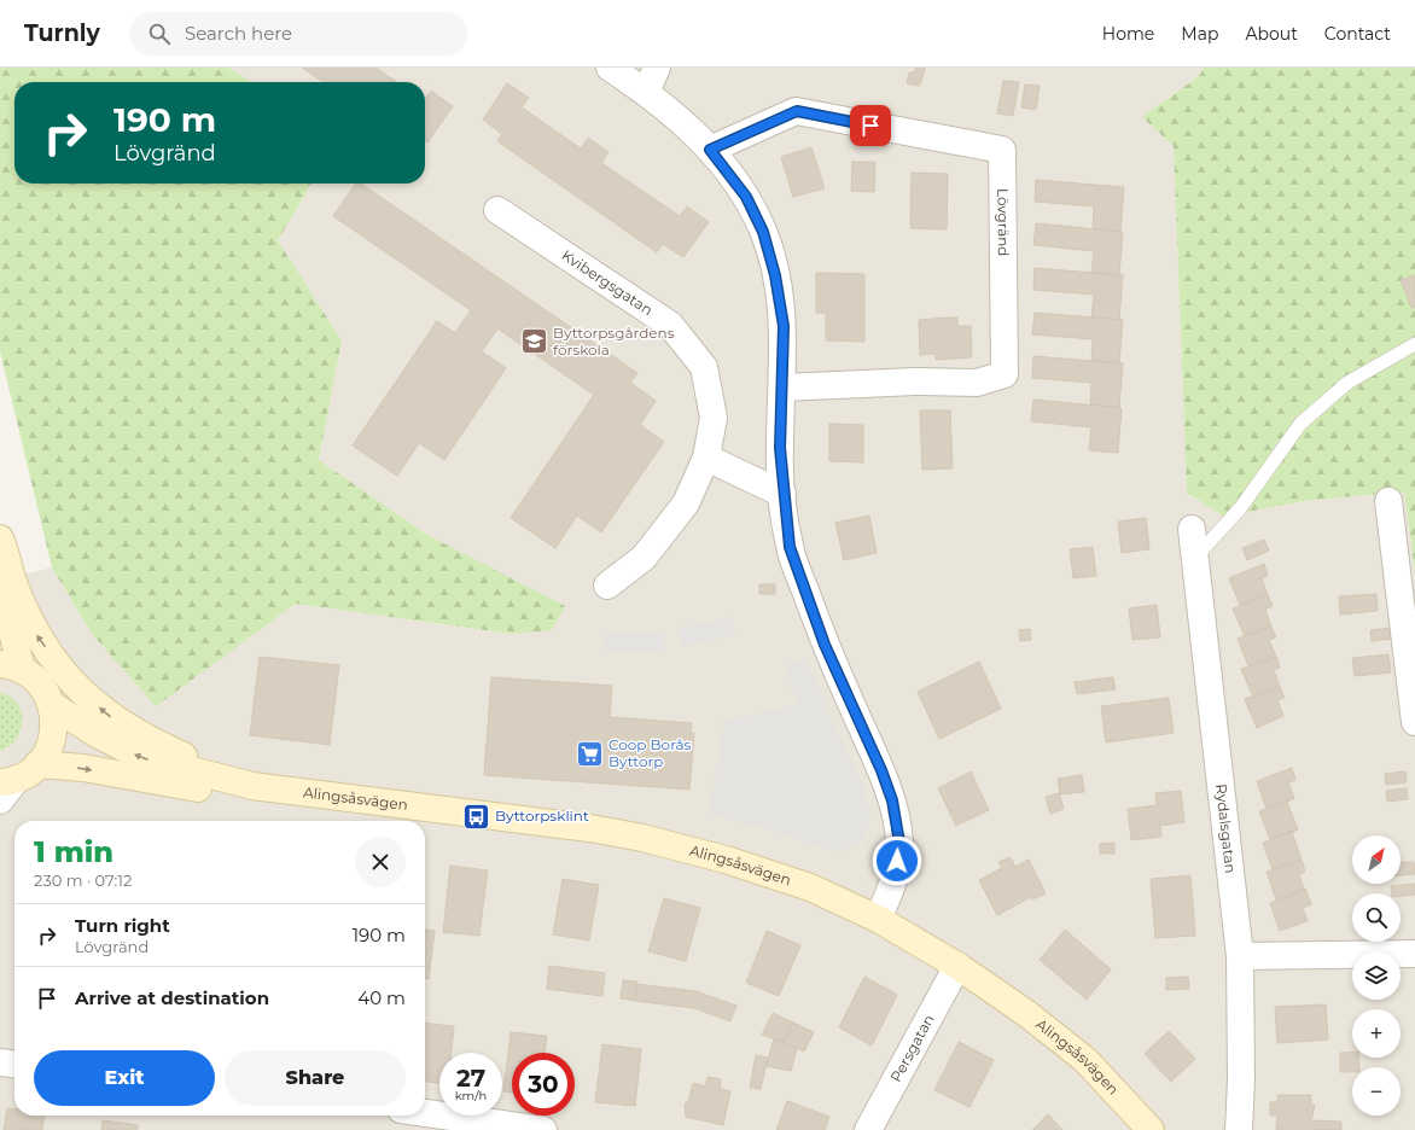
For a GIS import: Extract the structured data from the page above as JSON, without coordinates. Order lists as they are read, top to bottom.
{
  "streets": {
    "main road": ["Alingsåsvägen"],
    "street": [
      "Lövgränd",
      "Kvibergsgatan",
      "Rydalsgatan",
      "Persgatan"
    ]
  },
  "crossings": [
    ["Alingsåsvägen", "Persgatan"]
  ],
  "places": {
    "school or university": ["Byttorpsgårdens förskola"],
    "supermarket": ["Coop Borås Byttorp"],
    "bus stop": ["Byttorpsklint"]
  },
  "north": "top right",
  "page": {
    "header": "Turnly",
    "search": "Search here",
    "nav": [
      "Home",
      "Map",
      "About",
      "Contact"
    ],
    "turn": ["190 m", "Lövgränd"],
    "heading": ["1 min", "230 m · 07:12"],
    "map_buttons": ["+", "−"],
    "list": [
      {
        "name": "Turn right",
        "note": "Lövgränd",
        "value": "190 m"
      },
      {
        "name": "Arrive at destination",
        "value": "40 m"
      }
    ],
    "buttons": ["Exit", "Share"],
    "speed": "27 km/h",
    "limit": "30"
  }
}
